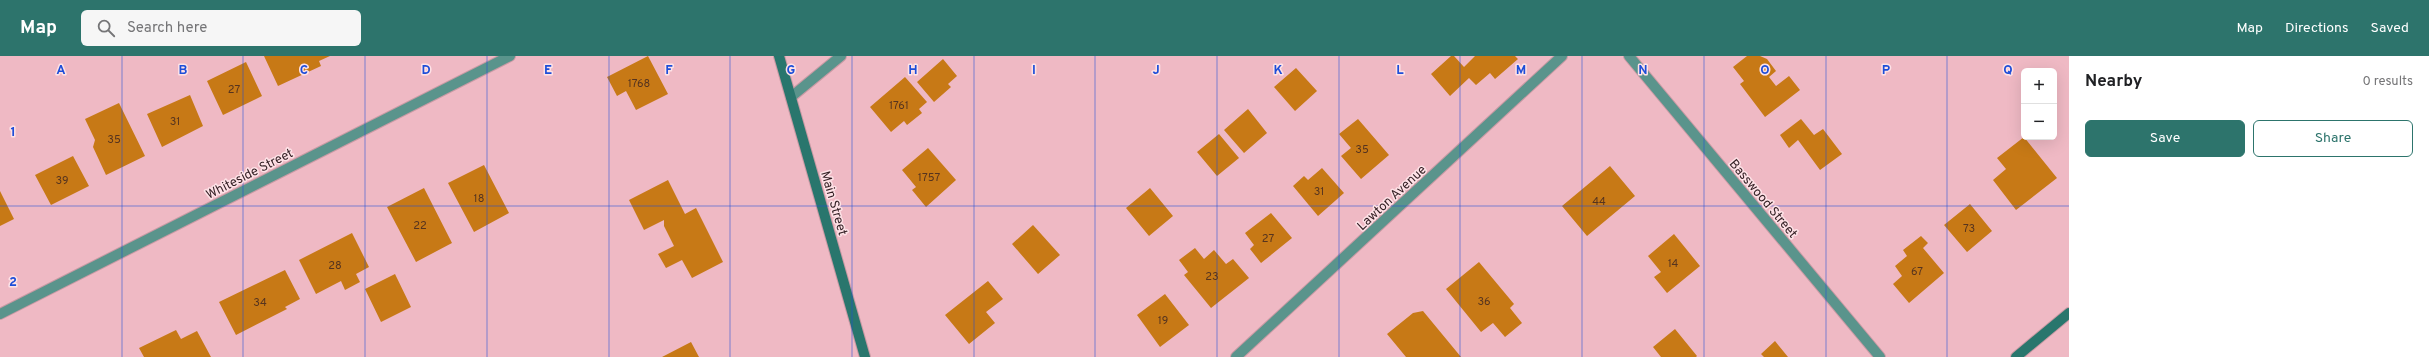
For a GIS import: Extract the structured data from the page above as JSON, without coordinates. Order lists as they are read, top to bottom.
{
  "streets": {
    "main road": ["Main Street"],
    "street": ["Whiteside Street", "Lawton Avenue", "Basswood Street"]
  },
  "house_numbers": [
    "1768",
    "27",
    "1761",
    "31",
    "35",
    "35",
    "1757",
    "39",
    "31",
    "18",
    "44",
    "22",
    "73",
    "27",
    "14",
    "28",
    "67",
    "23",
    "36",
    "34",
    "19"
  ],
  "page": {
    "header": "Map",
    "search": "Search here",
    "nav": ["Map", "Directions", "Saved"],
    "heading": ["Nearby", "0 results"],
    "map_buttons": ["+", "−"],
    "buttons": ["Save", "Share"]
  },
  "grid": {
    "columns": [
      "A",
      "B",
      "C",
      "D",
      "E",
      "F",
      "G",
      "H",
      "I",
      "J",
      "K",
      "L",
      "M",
      "N",
      "O",
      "P",
      "Q"
    ],
    "rows": ["1", "2"]
  }
}
